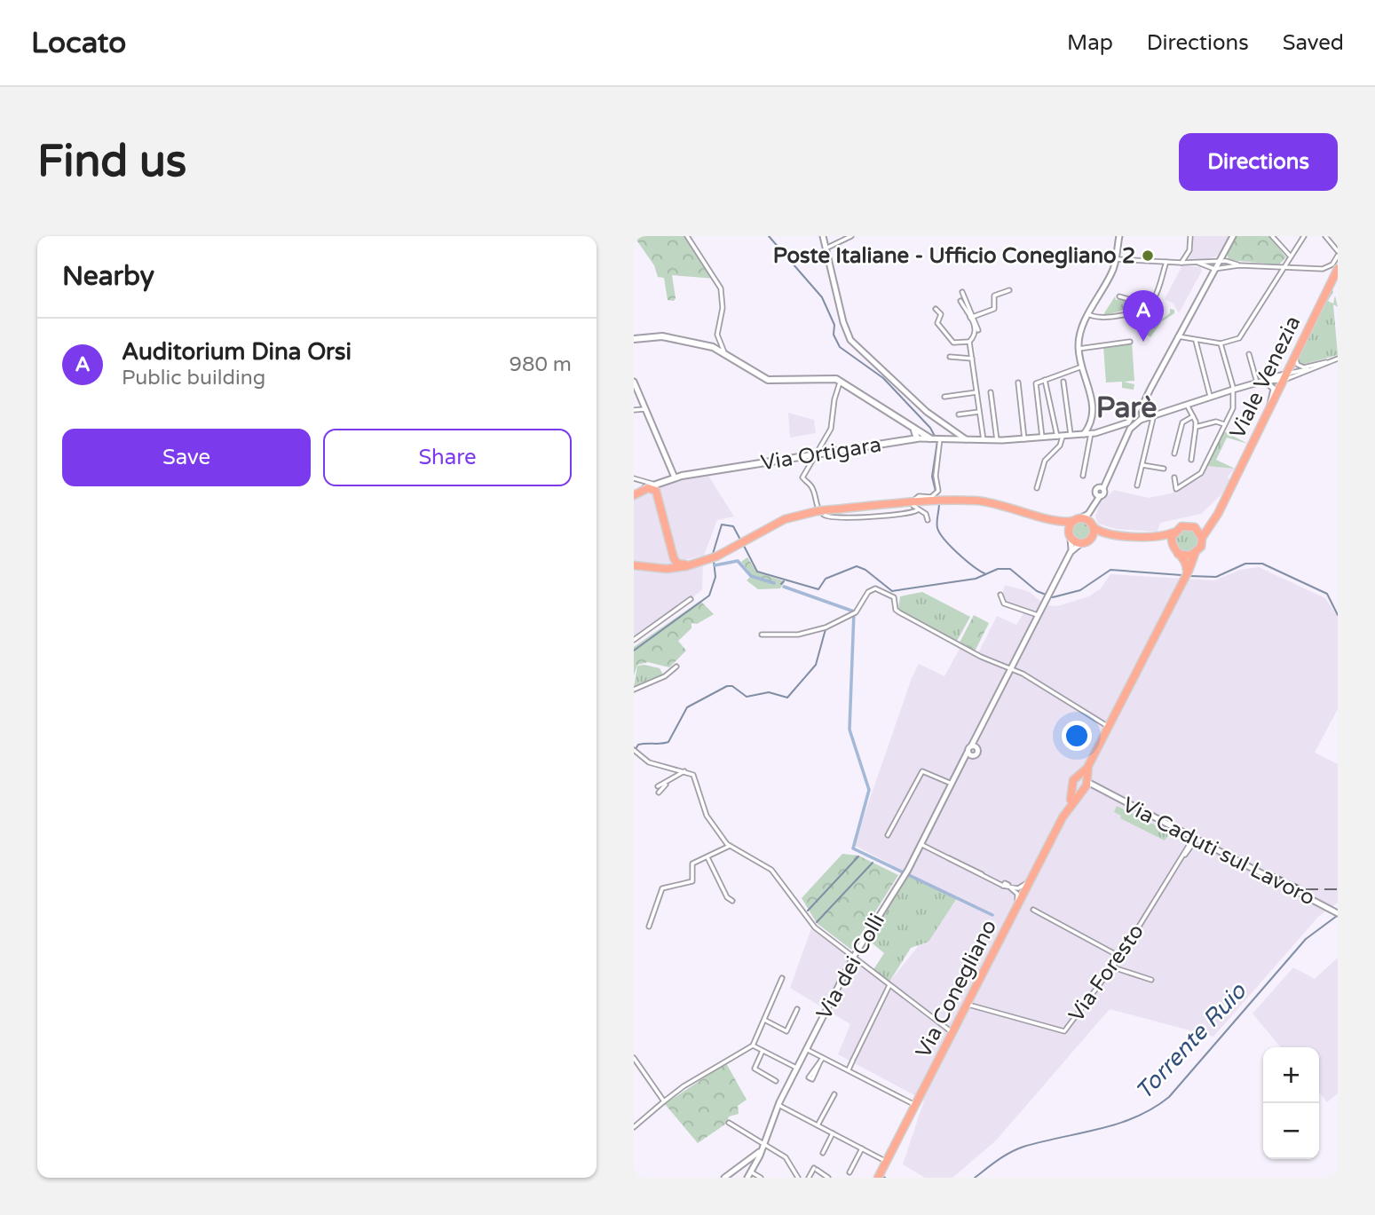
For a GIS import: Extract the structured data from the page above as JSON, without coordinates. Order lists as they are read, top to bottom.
{
  "streets": {
    "main road": ["Viale Venezia", "Via Ortigara", "Via Conegliano"],
    "street": ["Via Caduti sul Lavoro", "Via dei Colli", "Via Foresto"]
  },
  "crossings": [
    ["Viale Venezia", "Via Conegliano"],
    ["Via Caduti sul Lavoro", "Via Foresto"],
    ["Via Caduti sul Lavoro", "Via Conegliano"],
    ["Via Foresto", "Via Conegliano"]
  ],
  "districts": ["Parè"],
  "water": ["Torrente Ruio"],
  "places": ["Poste Italiane - Ufficio Conegliano 2"],
  "page": {
    "header": "Locato",
    "nav": ["Map", "Directions", "Saved"],
    "buttons": [
      "Directions",
      ["Save", "Share"]
    ],
    "title": "Find us",
    "heading": "Nearby",
    "pins": "A",
    "list": [
      {
        "mark": "A",
        "name": "Auditorium Dina Orsi",
        "note": "Public building",
        "value": "980 m"
      }
    ],
    "map_buttons": ["+", "−"]
  }
}
